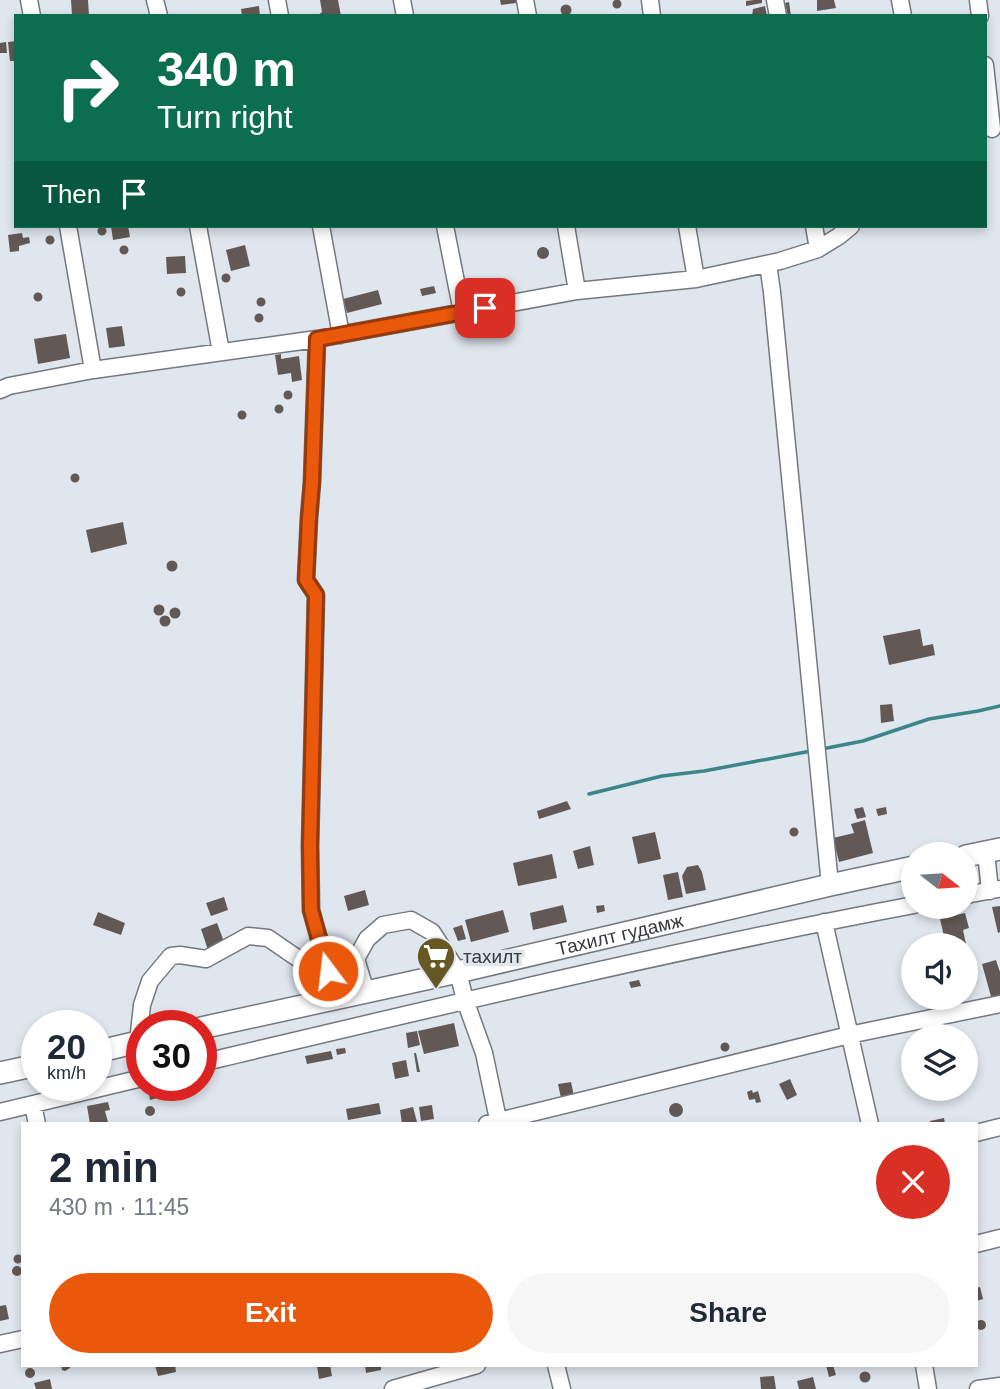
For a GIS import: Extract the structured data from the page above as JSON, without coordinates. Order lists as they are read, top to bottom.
{
  "streets": {
    "main road": ["Тахилт гудамж"]
  },
  "places": {
    "supermarket": ["тахилт"]
  },
  "north": "right",
  "page": {
    "turn": ["340 m", "Turn right"],
    "then": "Then",
    "speed": "20 km/h",
    "limit": "30",
    "heading": ["2 min", "430 m · 11:45"],
    "buttons": ["Exit", "Share"]
  }
}
